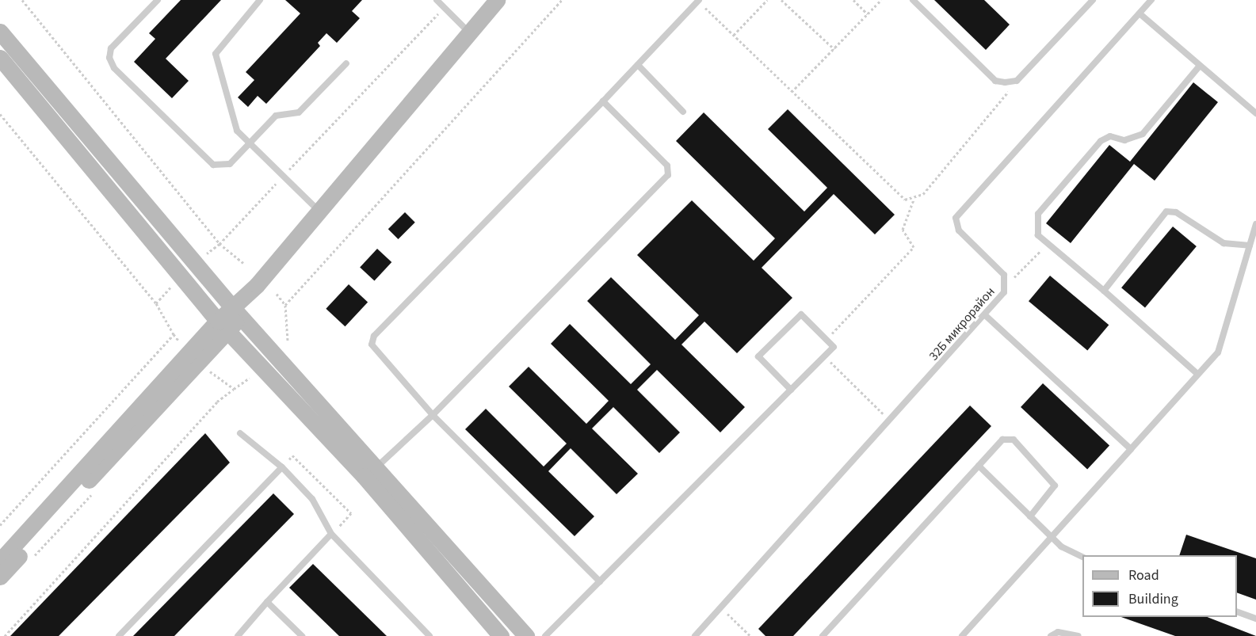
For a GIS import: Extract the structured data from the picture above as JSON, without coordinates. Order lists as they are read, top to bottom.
{
  "streets": {
    "lane": ["32Б микрорайон"]
  },
  "legend": ["Road", "Building"]
}
